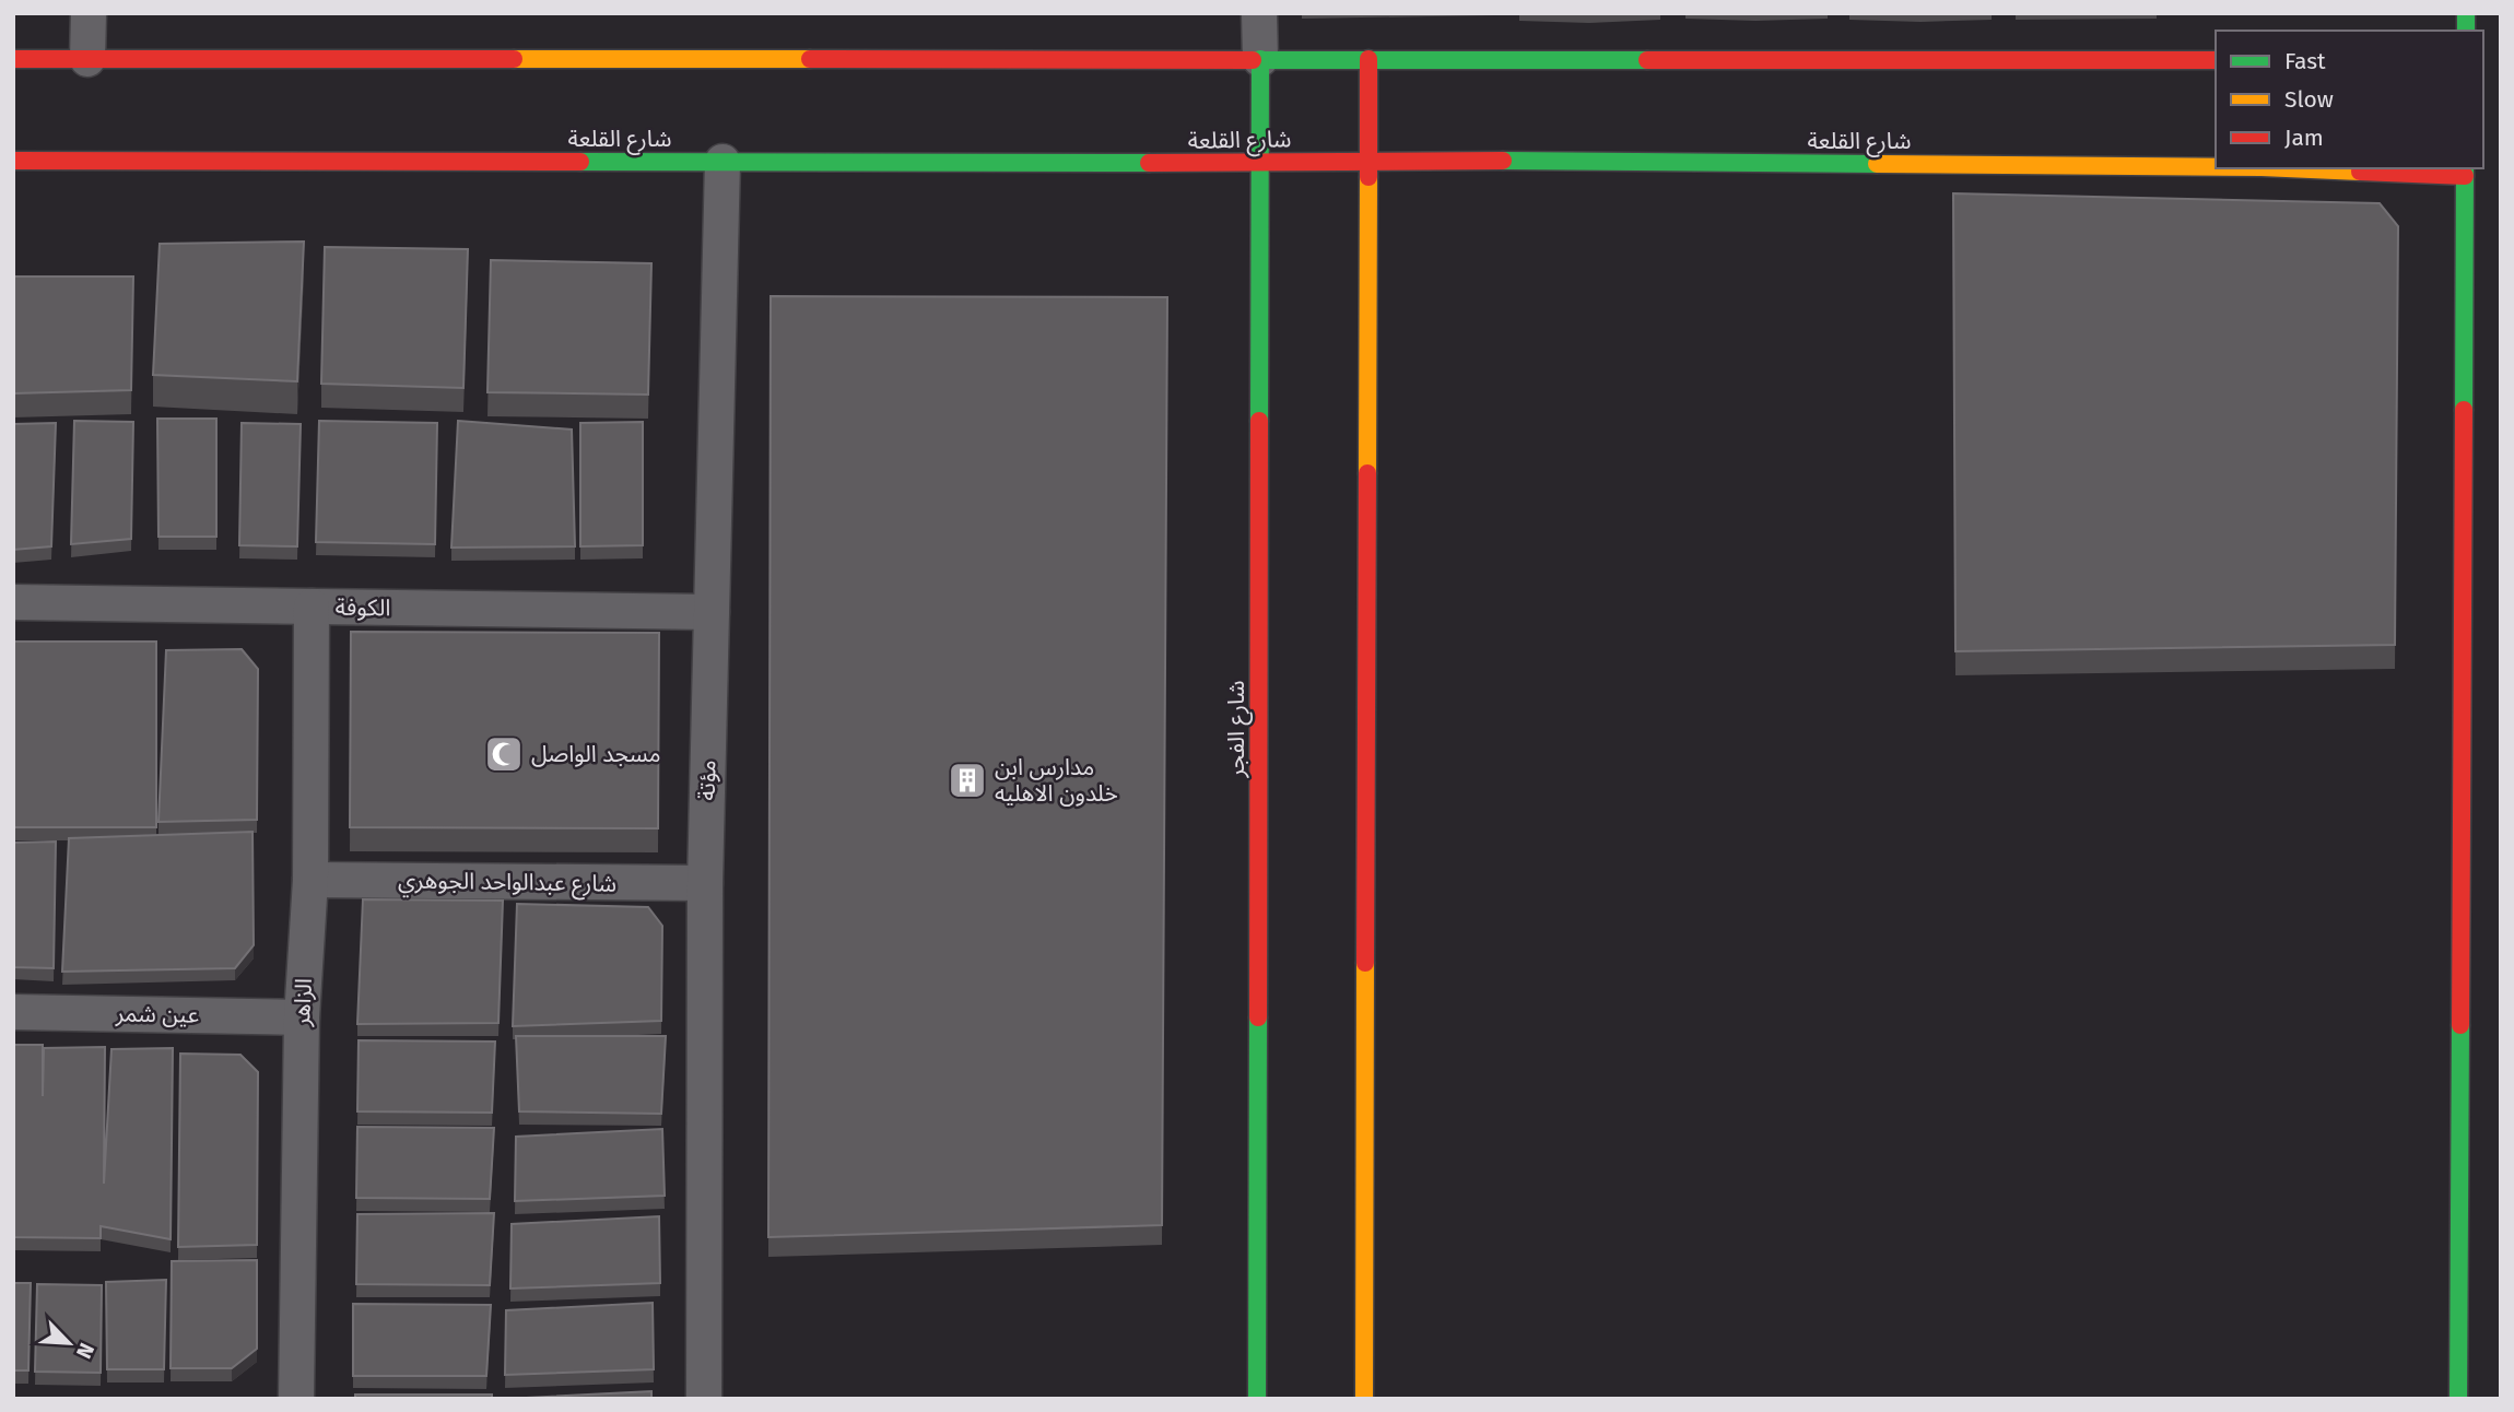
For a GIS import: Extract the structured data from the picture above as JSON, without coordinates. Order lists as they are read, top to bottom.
{
  "streets": {
    "street": [
      "شارع القلعة",
      "الكوفة",
      "شارع الفجر",
      "مؤتة",
      "شارع عبدالواحد الجوهري",
      "الزاهر",
      "عين شمر"
    ]
  },
  "crossings": [
    ["شارع القلعة", "شارع الفجر"],
    ["شارع القلعة", "مؤتة"],
    ["الكوفة", "مؤتة"],
    ["الكوفة", "الزاهر"],
    ["مؤتة", "شارع عبدالواحد الجوهري"],
    ["شارع عبدالواحد الجوهري", "الزاهر"],
    ["الزاهر", "عين شمر"]
  ],
  "places": {
    "mosque": ["مسجد الواصل"],
    "building": ["مدارس ابن خلدون الاهليه"]
  },
  "legend": ["Fast", "Slow", "Jam"],
  "north": "bottom right"
}
